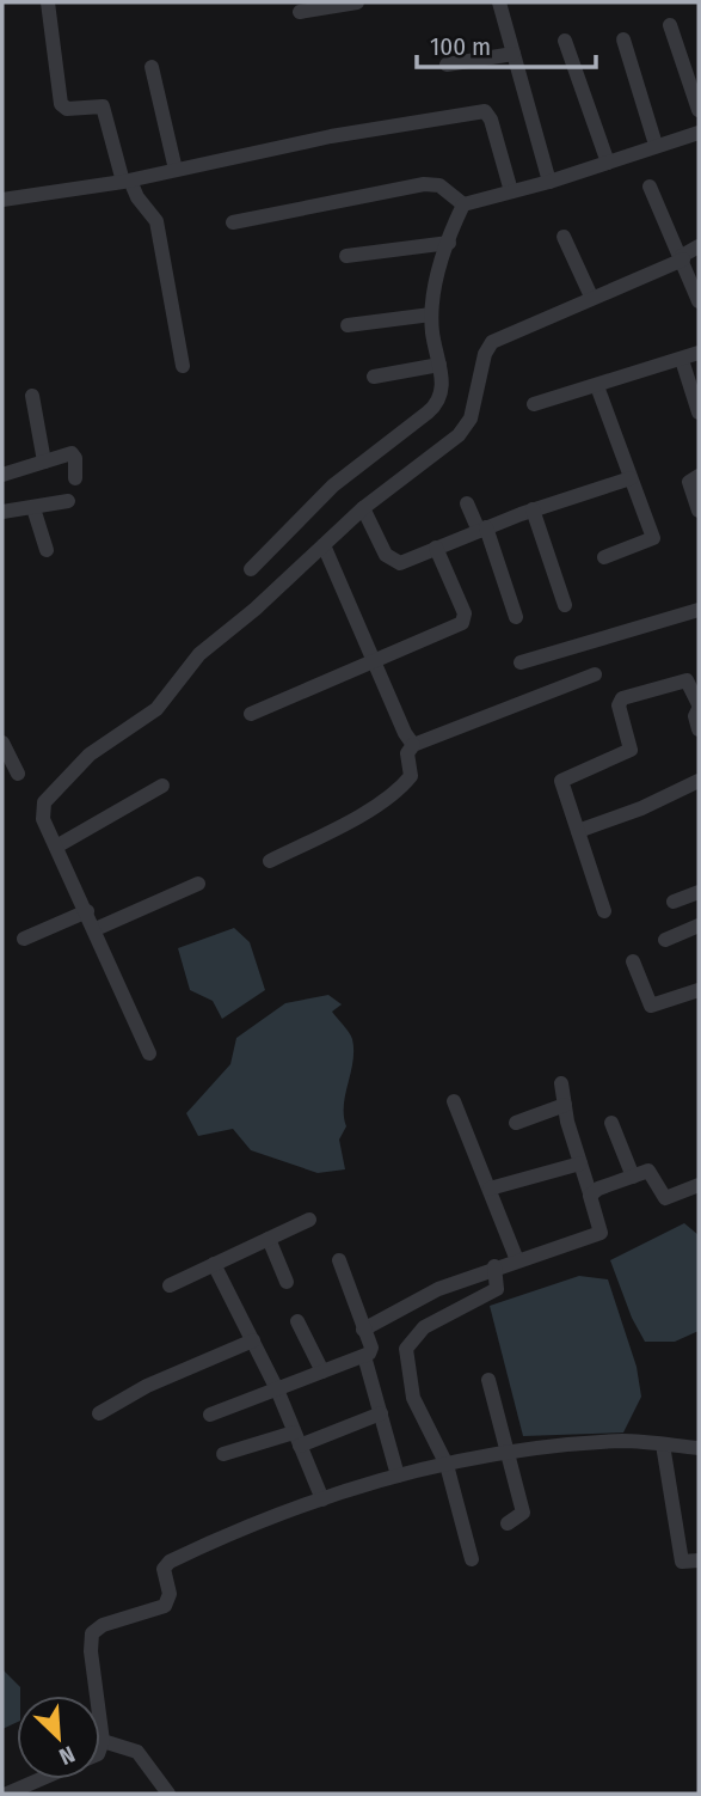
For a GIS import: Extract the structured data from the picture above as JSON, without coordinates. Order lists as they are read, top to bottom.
{
  "scale_bar": "100 m",
  "north": "bottom right"
}
